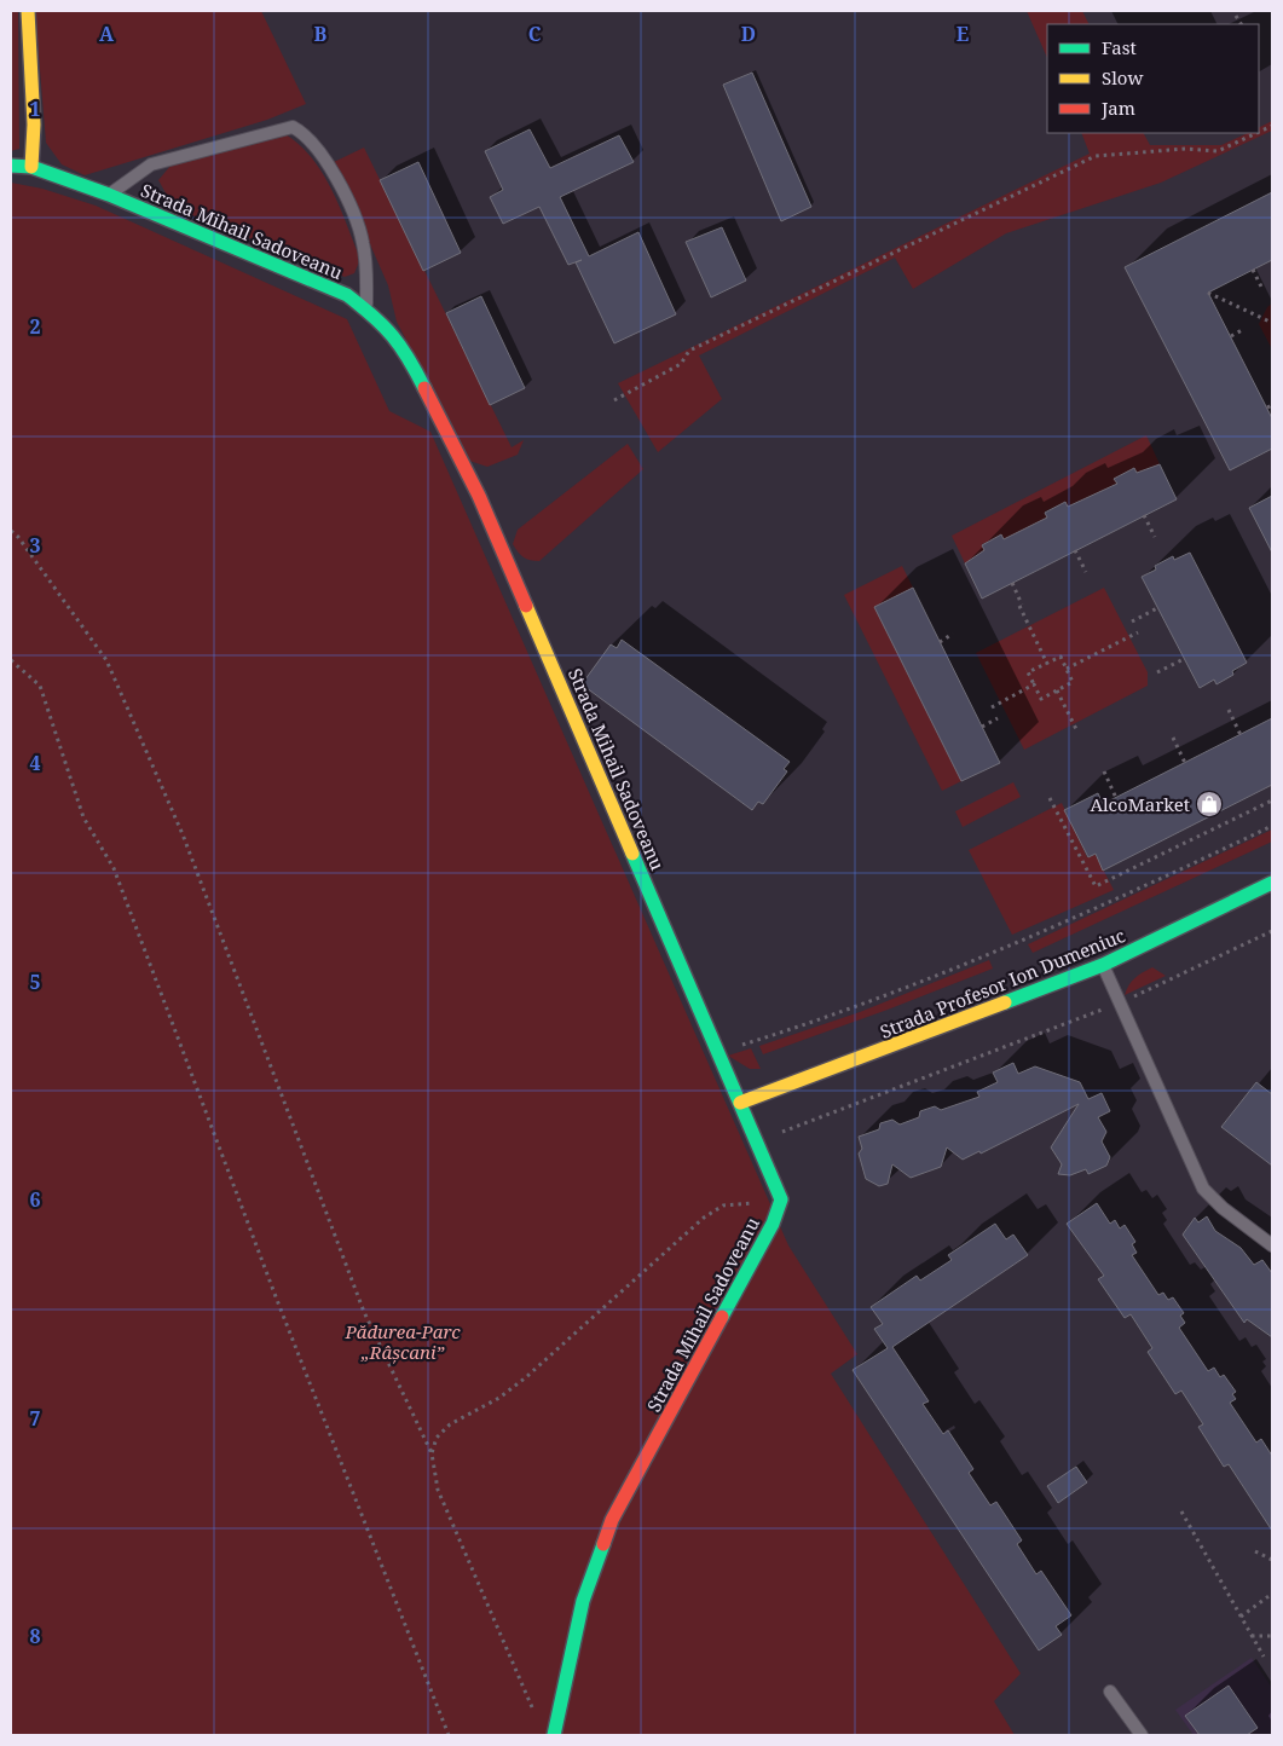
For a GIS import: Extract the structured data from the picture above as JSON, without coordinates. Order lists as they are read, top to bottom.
{
  "streets": {
    "main road": ["Strada Mihail Sadoveanu", "Strada Profesor Ion Dumeniuc"]
  },
  "crossings": [
    ["Strada Mihail Sadoveanu", "Strada Profesor Ion Dumeniuc"]
  ],
  "parks": ["Pădurea-Parc „Râșcani”"],
  "places": {
    "shop": ["AlcoMarket"]
  },
  "legend": ["Fast", "Slow", "Jam"],
  "grid": {
    "columns": [
      "A",
      "B",
      "C",
      "D",
      "E"
    ],
    "rows": [
      "1",
      "2",
      "3",
      "4",
      "5",
      "6",
      "7",
      "8"
    ]
  }
}
